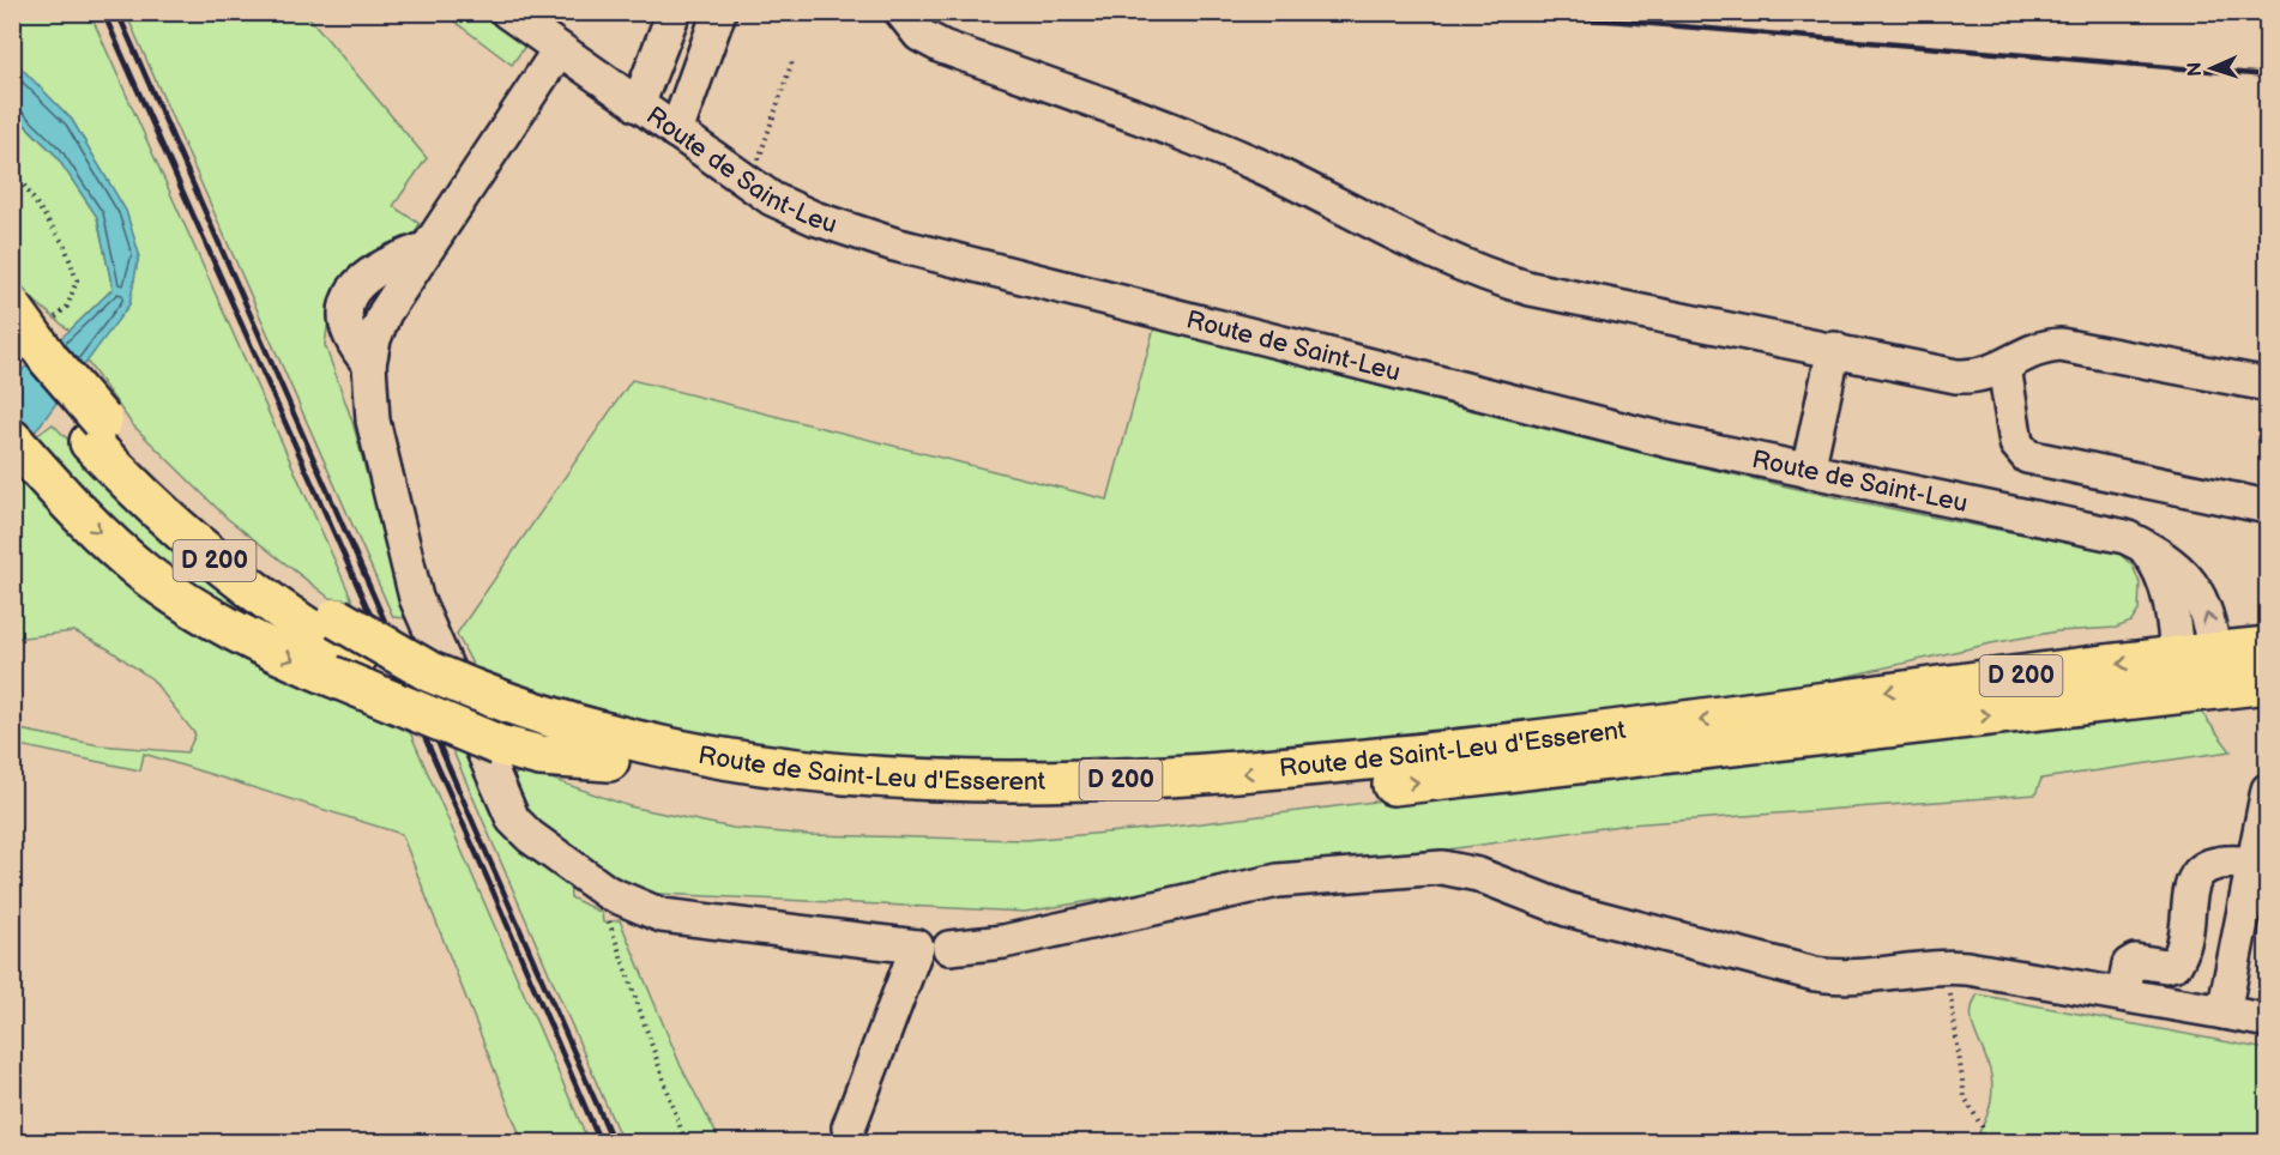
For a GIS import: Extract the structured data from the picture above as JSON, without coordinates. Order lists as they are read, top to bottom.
{
  "streets": {
    "main road": ["D 200", "Route de Saint-Leu d'Esserent"],
    "street": ["Route de Saint-Leu"]
  },
  "crossings": [
    ["Route de Saint-Leu", "Route de Saint-Leu d'Esserent"],
    ["D 200", "Route de Saint-Leu d'Esserent"]
  ],
  "north": "left"
}
